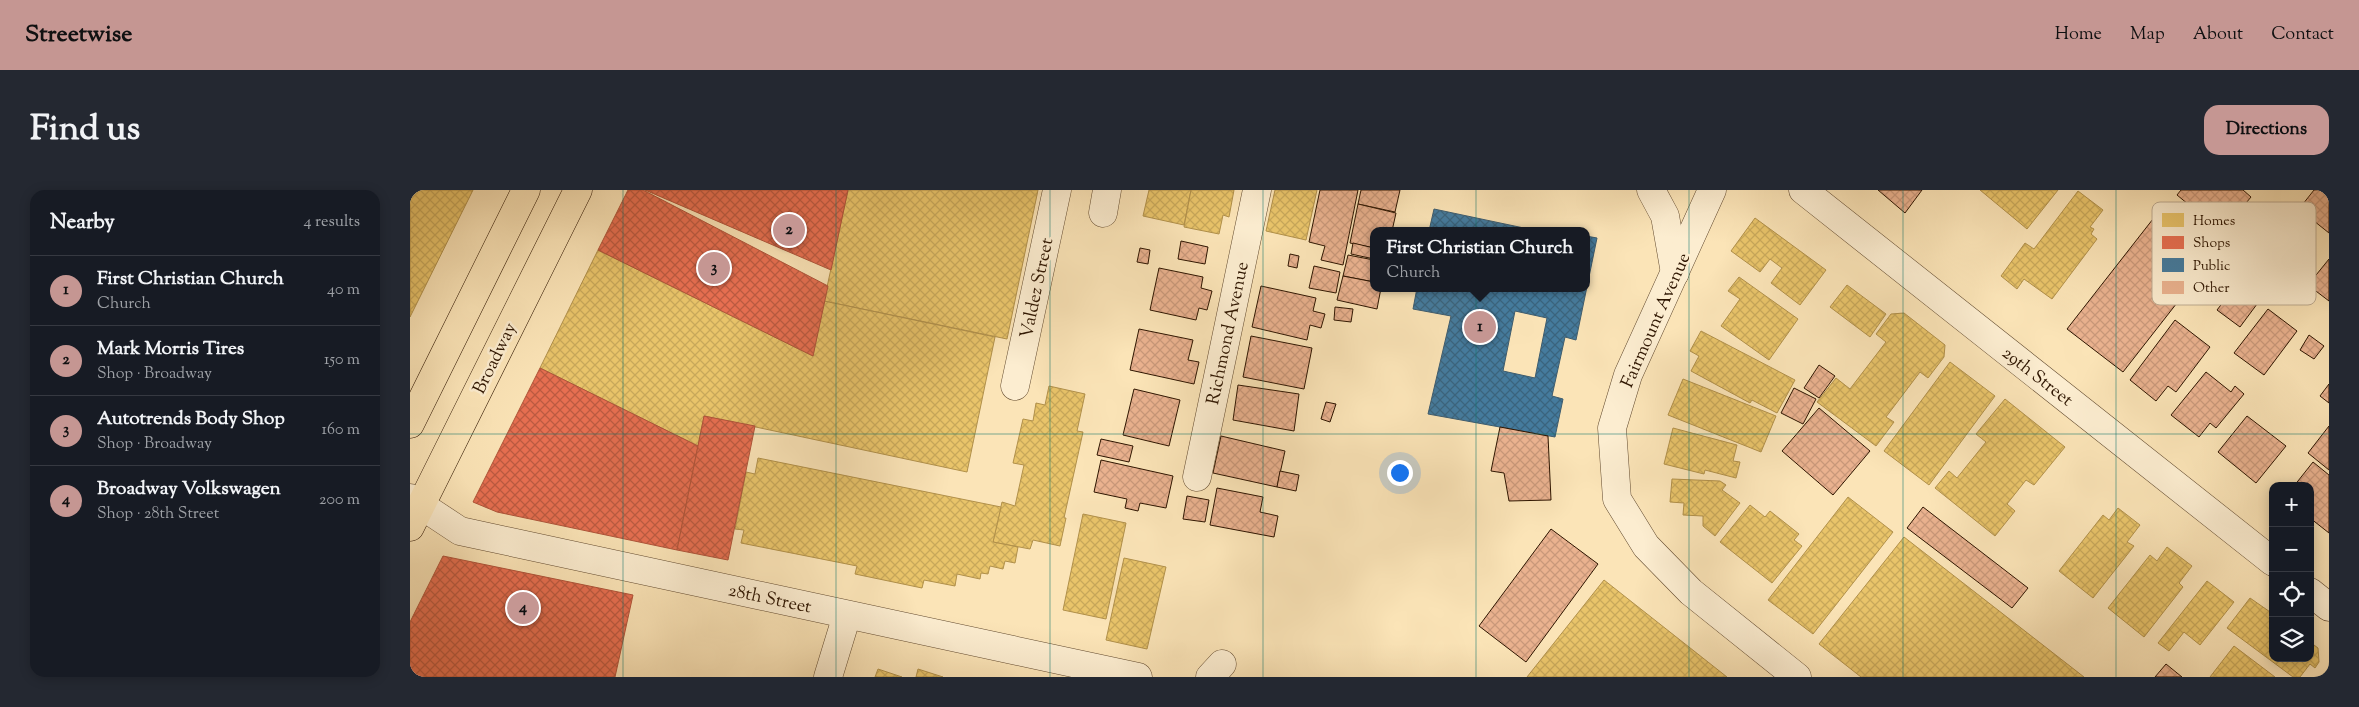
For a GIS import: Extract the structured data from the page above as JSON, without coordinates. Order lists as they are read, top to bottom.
{
  "streets": {
    "main road": ["Broadway"],
    "street": [
      "Valdez Street",
      "Fairmount Avenue",
      "Richmond Avenue",
      "29th Street",
      "28th Street"
    ]
  },
  "crossings": [
    ["Broadway", "28th Street"]
  ],
  "legend": [
    "Homes",
    "Shops",
    "Public",
    "Other"
  ],
  "page": {
    "header": "Streetwise",
    "nav": [
      "Home",
      "Map",
      "About",
      "Contact"
    ],
    "title": "Find us",
    "buttons": "Directions",
    "heading": ["Nearby", "4 results"],
    "pins": [
      "2",
      "3",
      "1",
      "4"
    ],
    "popup": ["First Christian Church", "Church"],
    "list": [
      {
        "mark": "1",
        "name": "First Christian Church",
        "note": "Church",
        "value": "40 m"
      },
      {
        "mark": "2",
        "name": "Mark Morris Tires",
        "note": "Shop · Broadway",
        "value": "150 m"
      },
      {
        "mark": "3",
        "name": "Autotrends Body Shop",
        "note": "Shop · Broadway",
        "value": "160 m"
      },
      {
        "mark": "4",
        "name": "Broadway Volkswagen",
        "note": "Shop · 28th Street",
        "value": "200 m"
      }
    ],
    "map_buttons": ["+", "−"]
  }
}
